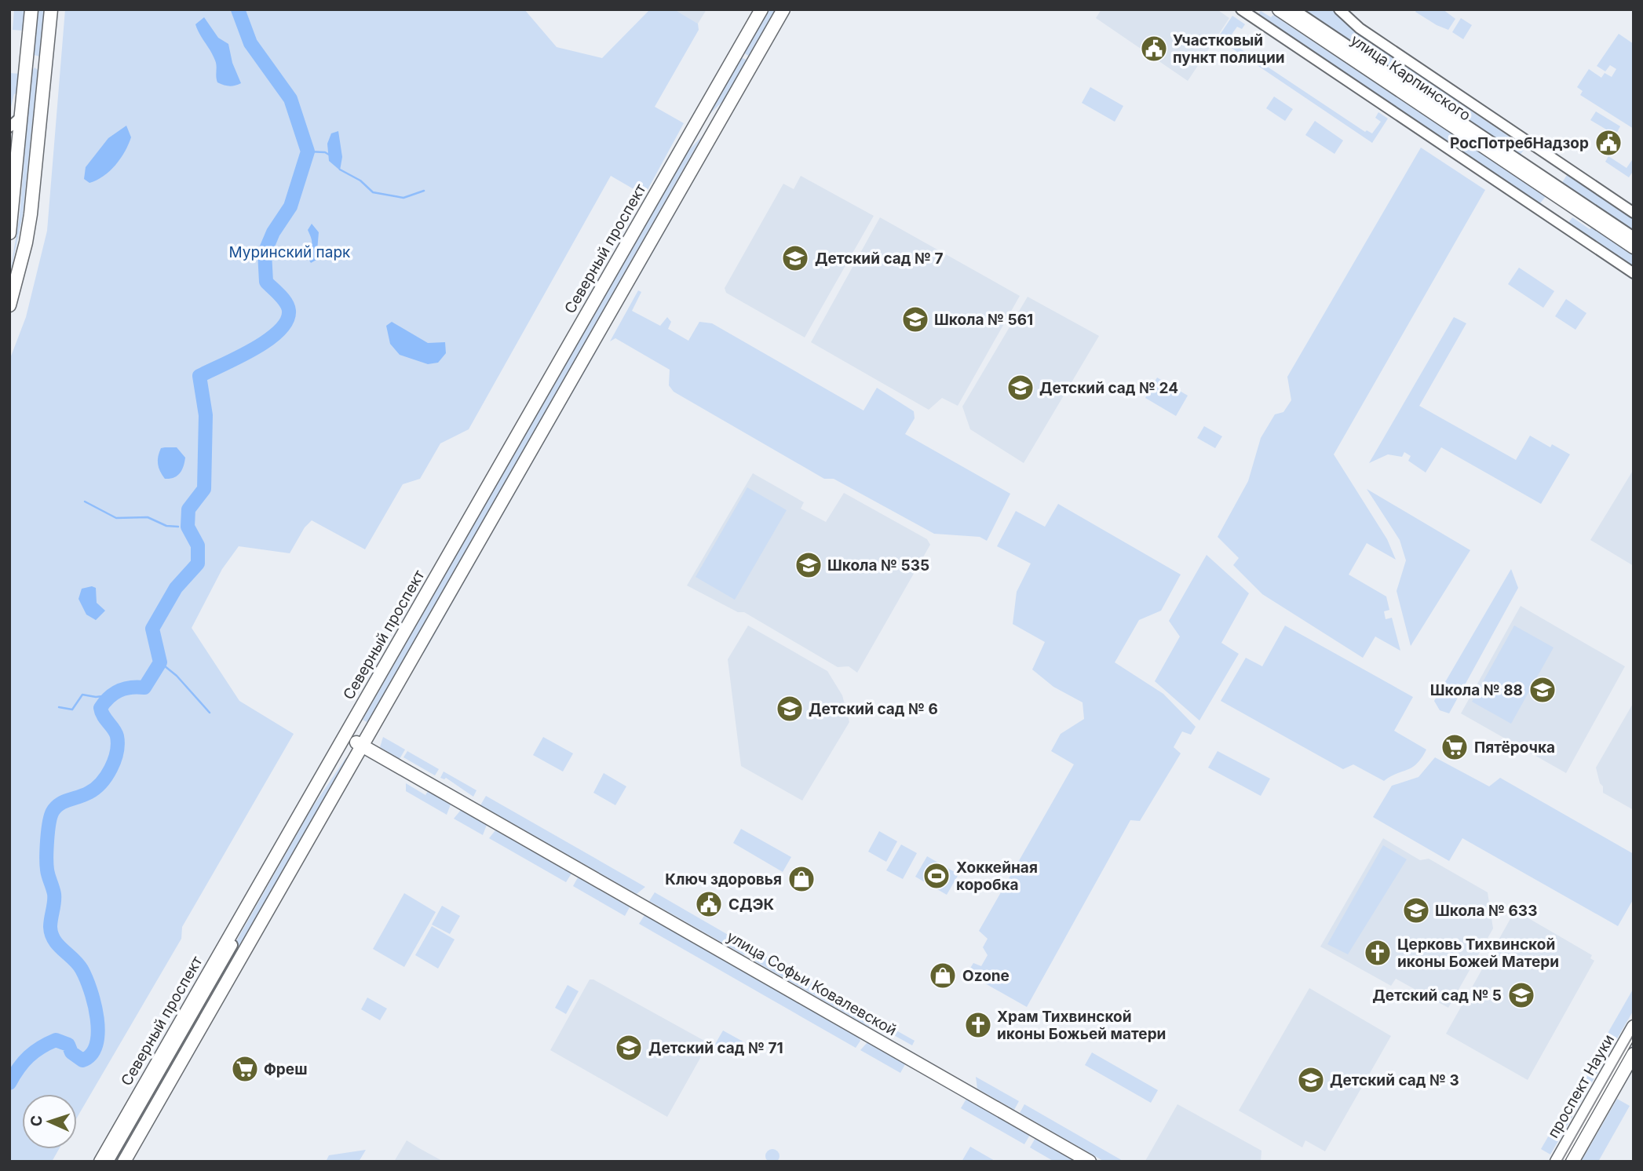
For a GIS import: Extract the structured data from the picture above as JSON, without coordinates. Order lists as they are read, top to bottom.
{
  "streets": {
    "main road": [
      "улица Карпинского",
      "Северный проспект",
      "улица Софьи Ковалевской",
      "проспект Науки"
    ]
  },
  "crossings": [
    ["Северный проспект", "улица Софьи Ковалевской"]
  ],
  "parks": ["Муринский парк"],
  "places": {
    "public building": ["Участковый пункт полиции", "РосПотребНадзор", "СДЭК"],
    "school or university": [
      "Детский сад № 7",
      "Школа № 561",
      "Детский сад № 24",
      "Школа № 535",
      "Школа № 88",
      "Детский сад № 6",
      "Школа № 633",
      "Детский сад № 5",
      "Детский сад № 71",
      "Детский сад № 3"
    ],
    "supermarket": ["Пятёрочка", "Фреш"],
    "sports": ["Хоккейная коробка"],
    "shop": ["Ключ здоровья", "Ozone"],
    "church": ["Церковь Тихвинской иконы Божей Матери", "Храм Тихвинской иконы Божьей матери"]
  },
  "north": "left"
}
